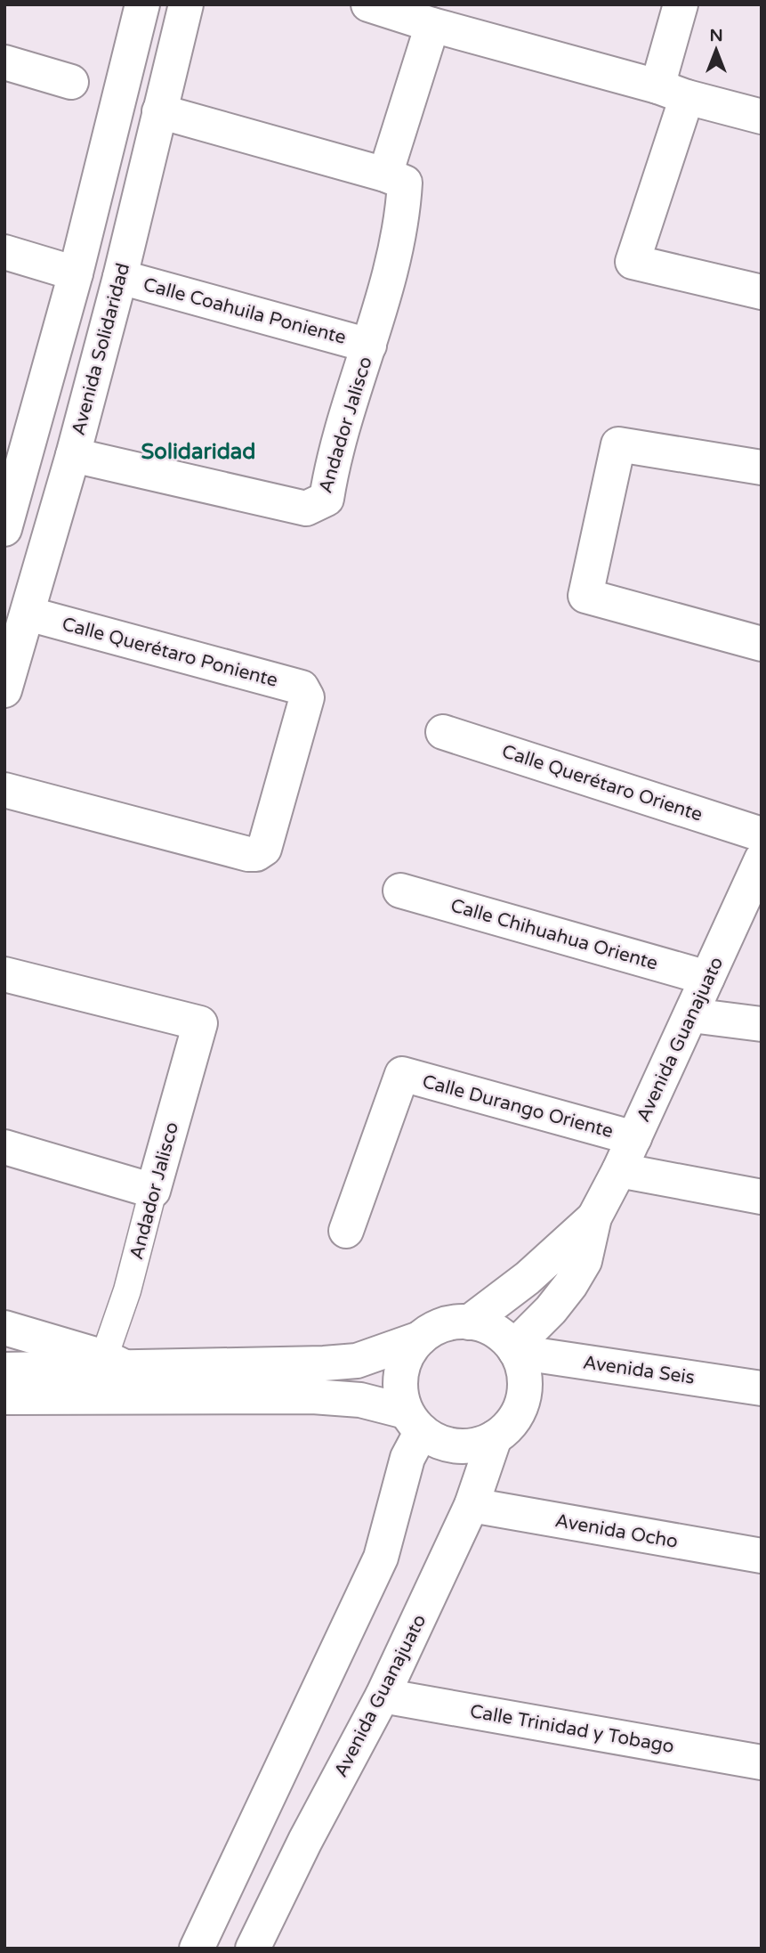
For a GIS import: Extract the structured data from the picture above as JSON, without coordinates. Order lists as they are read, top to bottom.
{
  "streets": {
    "street": [
      "Calle Coahuila Poniente",
      "Avenida Solidaridad",
      "Andador Jalisco",
      "Calle Querétaro Poniente",
      "Calle Querétaro Oriente",
      "Calle Chihuahua Oriente",
      "Avenida Guanajuato",
      "Calle Durango Oriente",
      "Avenida Seis",
      "Avenida Ocho",
      "Calle Trinidad y Tobago"
    ]
  },
  "crossings": [
    ["Calle Coahuila Poniente", "Avenida Solidaridad"],
    ["Calle Coahuila Poniente", "Andador Jalisco"],
    ["Avenida Solidaridad", "Andador Jalisco"],
    ["Avenida Solidaridad", "Calle Querétaro Poniente"],
    ["Calle Chihuahua Oriente", "Avenida Guanajuato"],
    ["Avenida Guanajuato", "Calle Durango Oriente"],
    ["Avenida Guanajuato", "Avenida Seis"],
    ["Avenida Guanajuato", "Avenida Ocho"],
    ["Avenida Guanajuato", "Calle Trinidad y Tobago"]
  ],
  "districts": ["Solidaridad"],
  "north": "top"
}
